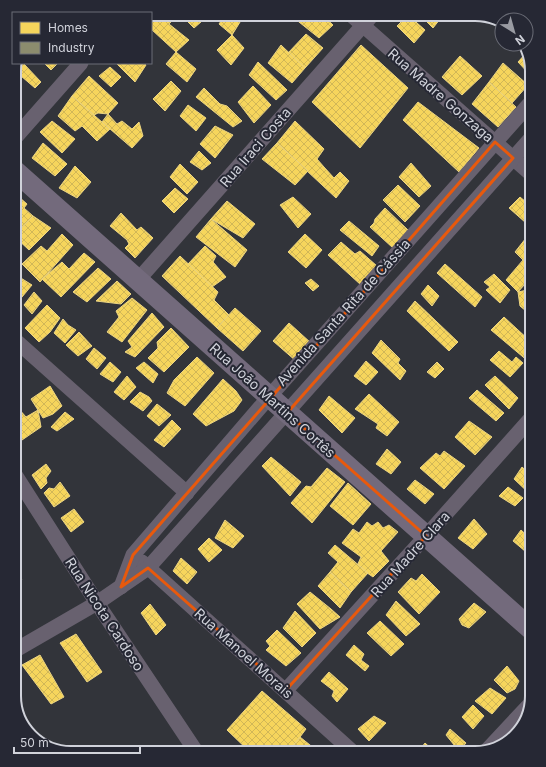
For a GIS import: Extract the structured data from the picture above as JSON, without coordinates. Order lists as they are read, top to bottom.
{
  "streets": {
    "street": [
      "Rua Madre Gonzaga",
      "Rua Iraci Costa",
      "Avenida Santa Rita de Cássia",
      "Rua João Martins Cortês",
      "Rua Madre Clara",
      "Rua Nicota Cardoso",
      "Rua Manoel Morais"
    ]
  },
  "crossings": [
    ["Rua Madre Gonzaga", "Rua Iraci Costa"],
    ["Rua Madre Gonzaga", "Avenida Santa Rita de Cássia"],
    ["Rua Iraci Costa", "Rua João Martins Cortês"],
    ["Avenida Santa Rita de Cássia", "Rua João Martins Cortês"],
    ["Avenida Santa Rita de Cássia", "Rua Nicota Cardoso"],
    ["Avenida Santa Rita de Cássia", "Rua Manoel Morais"],
    ["Rua João Martins Cortês", "Rua Madre Clara"],
    ["Rua Madre Clara", "Rua Manoel Morais"]
  ],
  "legend": ["Homes", "Industry"],
  "scale_bar": "50 m",
  "north": "bottom right"
}
